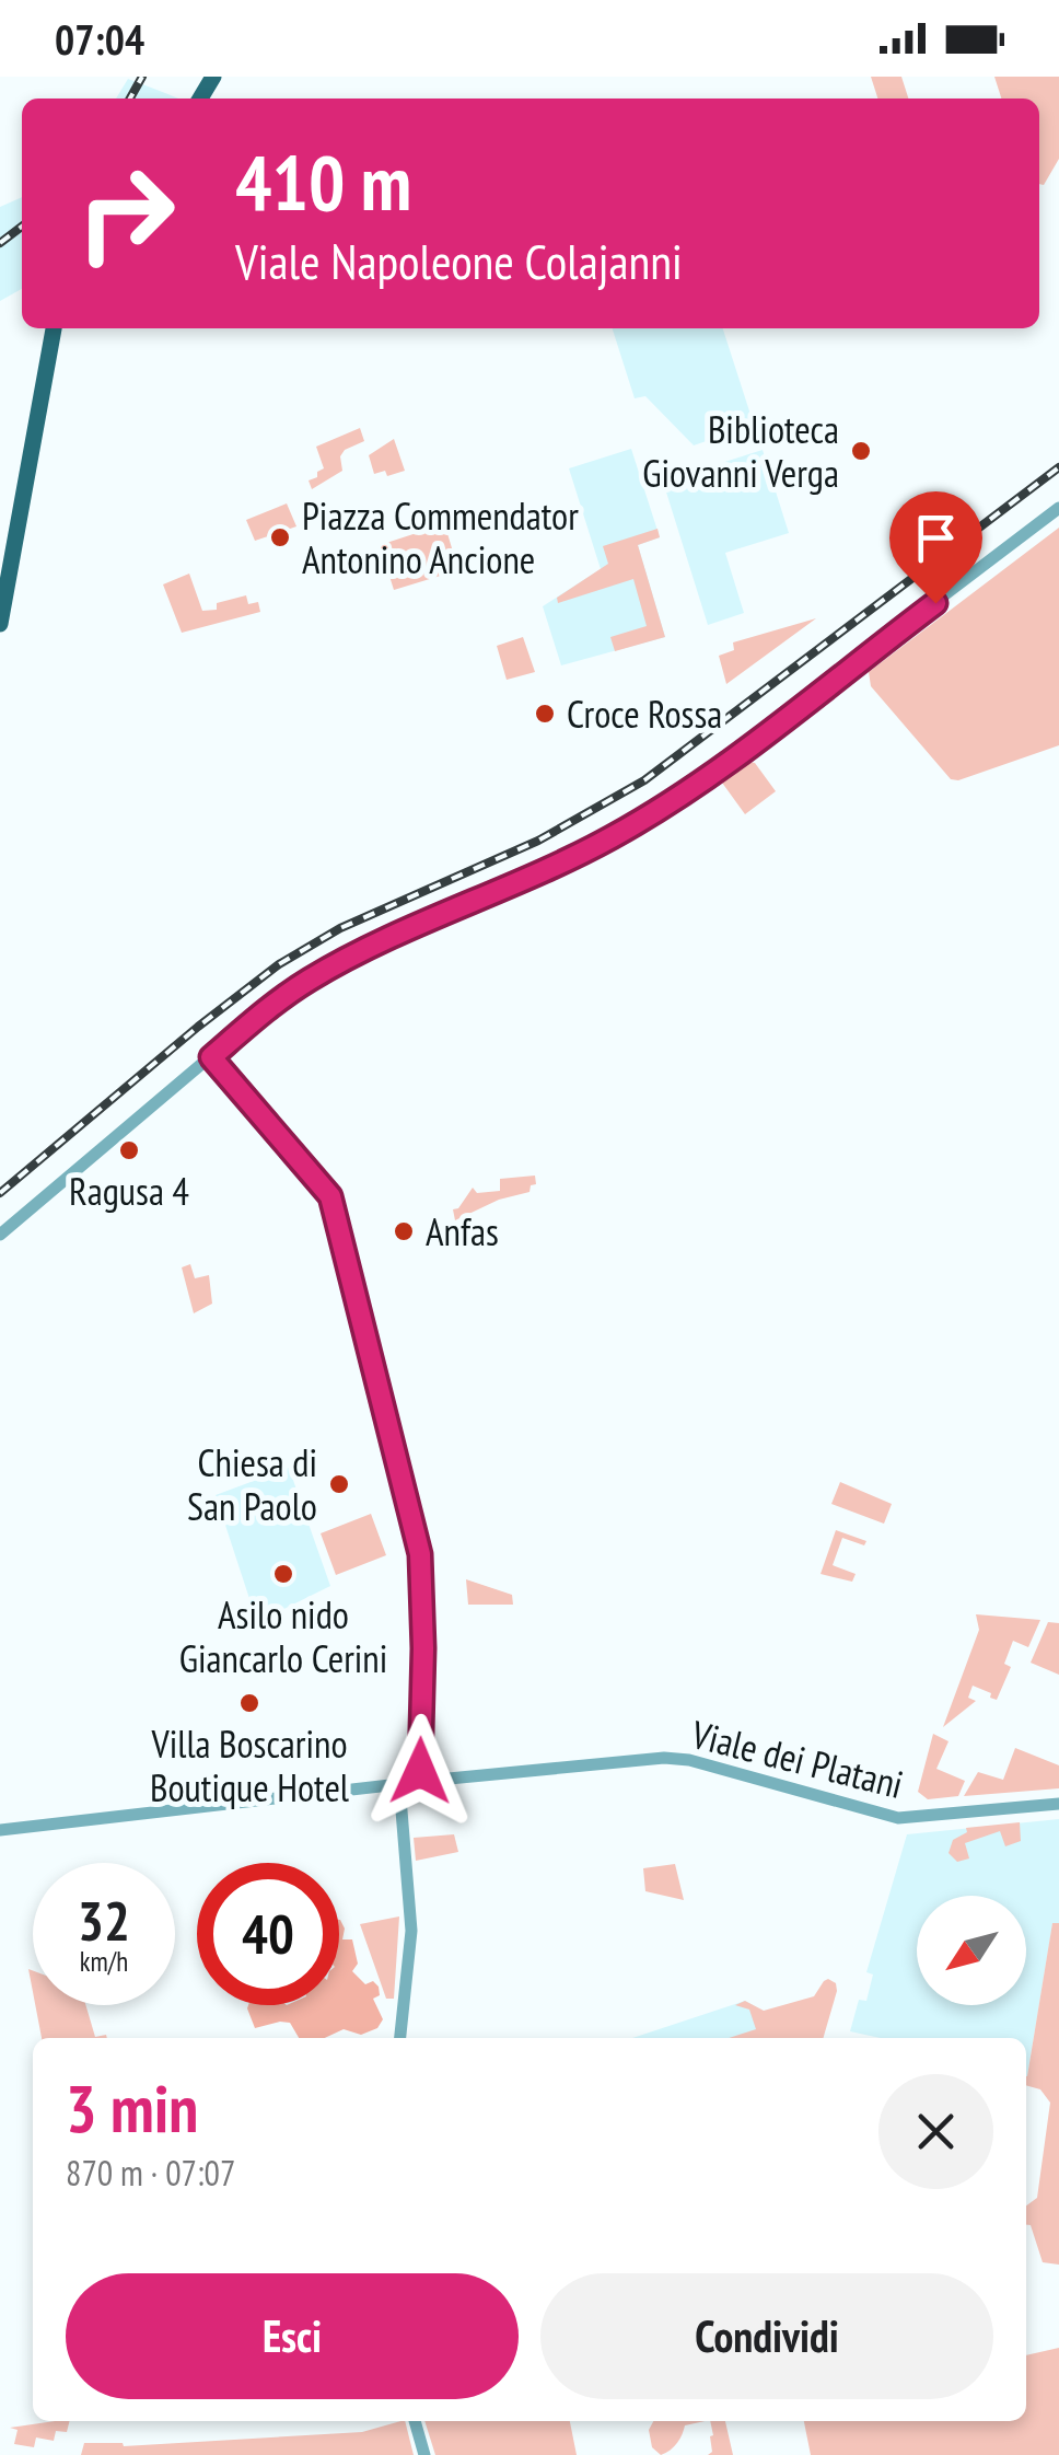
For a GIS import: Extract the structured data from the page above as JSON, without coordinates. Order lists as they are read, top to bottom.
{
  "streets": {
    "street": ["Viale dei Platani"]
  },
  "places": [
    "Biblioteca Giovanni Verga",
    "Piazza Commendator Antonino Ancione",
    "Croce Rossa",
    "Ragusa 4",
    "Anfas",
    "Chiesa di San Paolo",
    "Asilo nido Giancarlo Cerini",
    "Villa Boscarino Boutique Hotel"
  ],
  "north": "bottom left",
  "page": {
    "status": "07:04",
    "turn": ["410 m", "Viale Napoleone Colajanni"],
    "speed": "32 km/h",
    "limit": "40",
    "heading": ["3 min", "870 m · 07:07"],
    "buttons": ["Esci", "Condividi"]
  }
}
